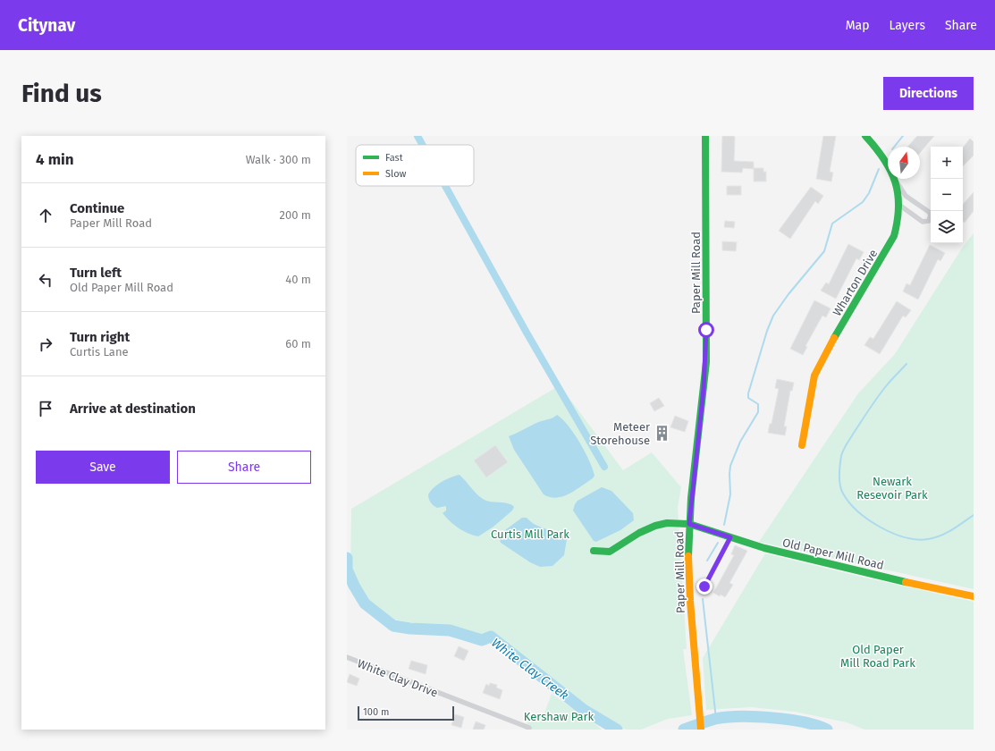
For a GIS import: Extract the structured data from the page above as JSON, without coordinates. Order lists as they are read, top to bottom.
{
  "streets": {
    "street": [
      "Paper Mill Road",
      "Wharton Drive",
      "Old Paper Mill Road",
      "White Clay Drive"
    ]
  },
  "crossings": [
    ["Paper Mill Road", "Old Paper Mill Road"]
  ],
  "water": ["White Clay Creek"],
  "parks": [
    "Newark Resevoir Park",
    "Curtis Mill Park",
    "Old Paper Mill Road Park",
    "Kershaw Park"
  ],
  "places": {
    "building": ["Meteer Storehouse"]
  },
  "legend": ["Fast", "Slow"],
  "scale_bar": "100 m",
  "north": "top",
  "page": {
    "header": "Citynav",
    "nav": ["Map", "Layers", "Share"],
    "buttons": [
      "Directions",
      ["Save", "Share"]
    ],
    "title": "Find us",
    "heading": ["4 min", "Walk · 300 m"],
    "map_buttons": ["+", "−"],
    "list": [
      ["Continue", "Paper Mill Road", "200 m"],
      ["Turn left", "Old Paper Mill Road", "40 m"],
      ["Turn right", "Curtis Lane", "60 m"],
      "Arrive at destination"
    ],
    "scale": "100 m"
  }
}
